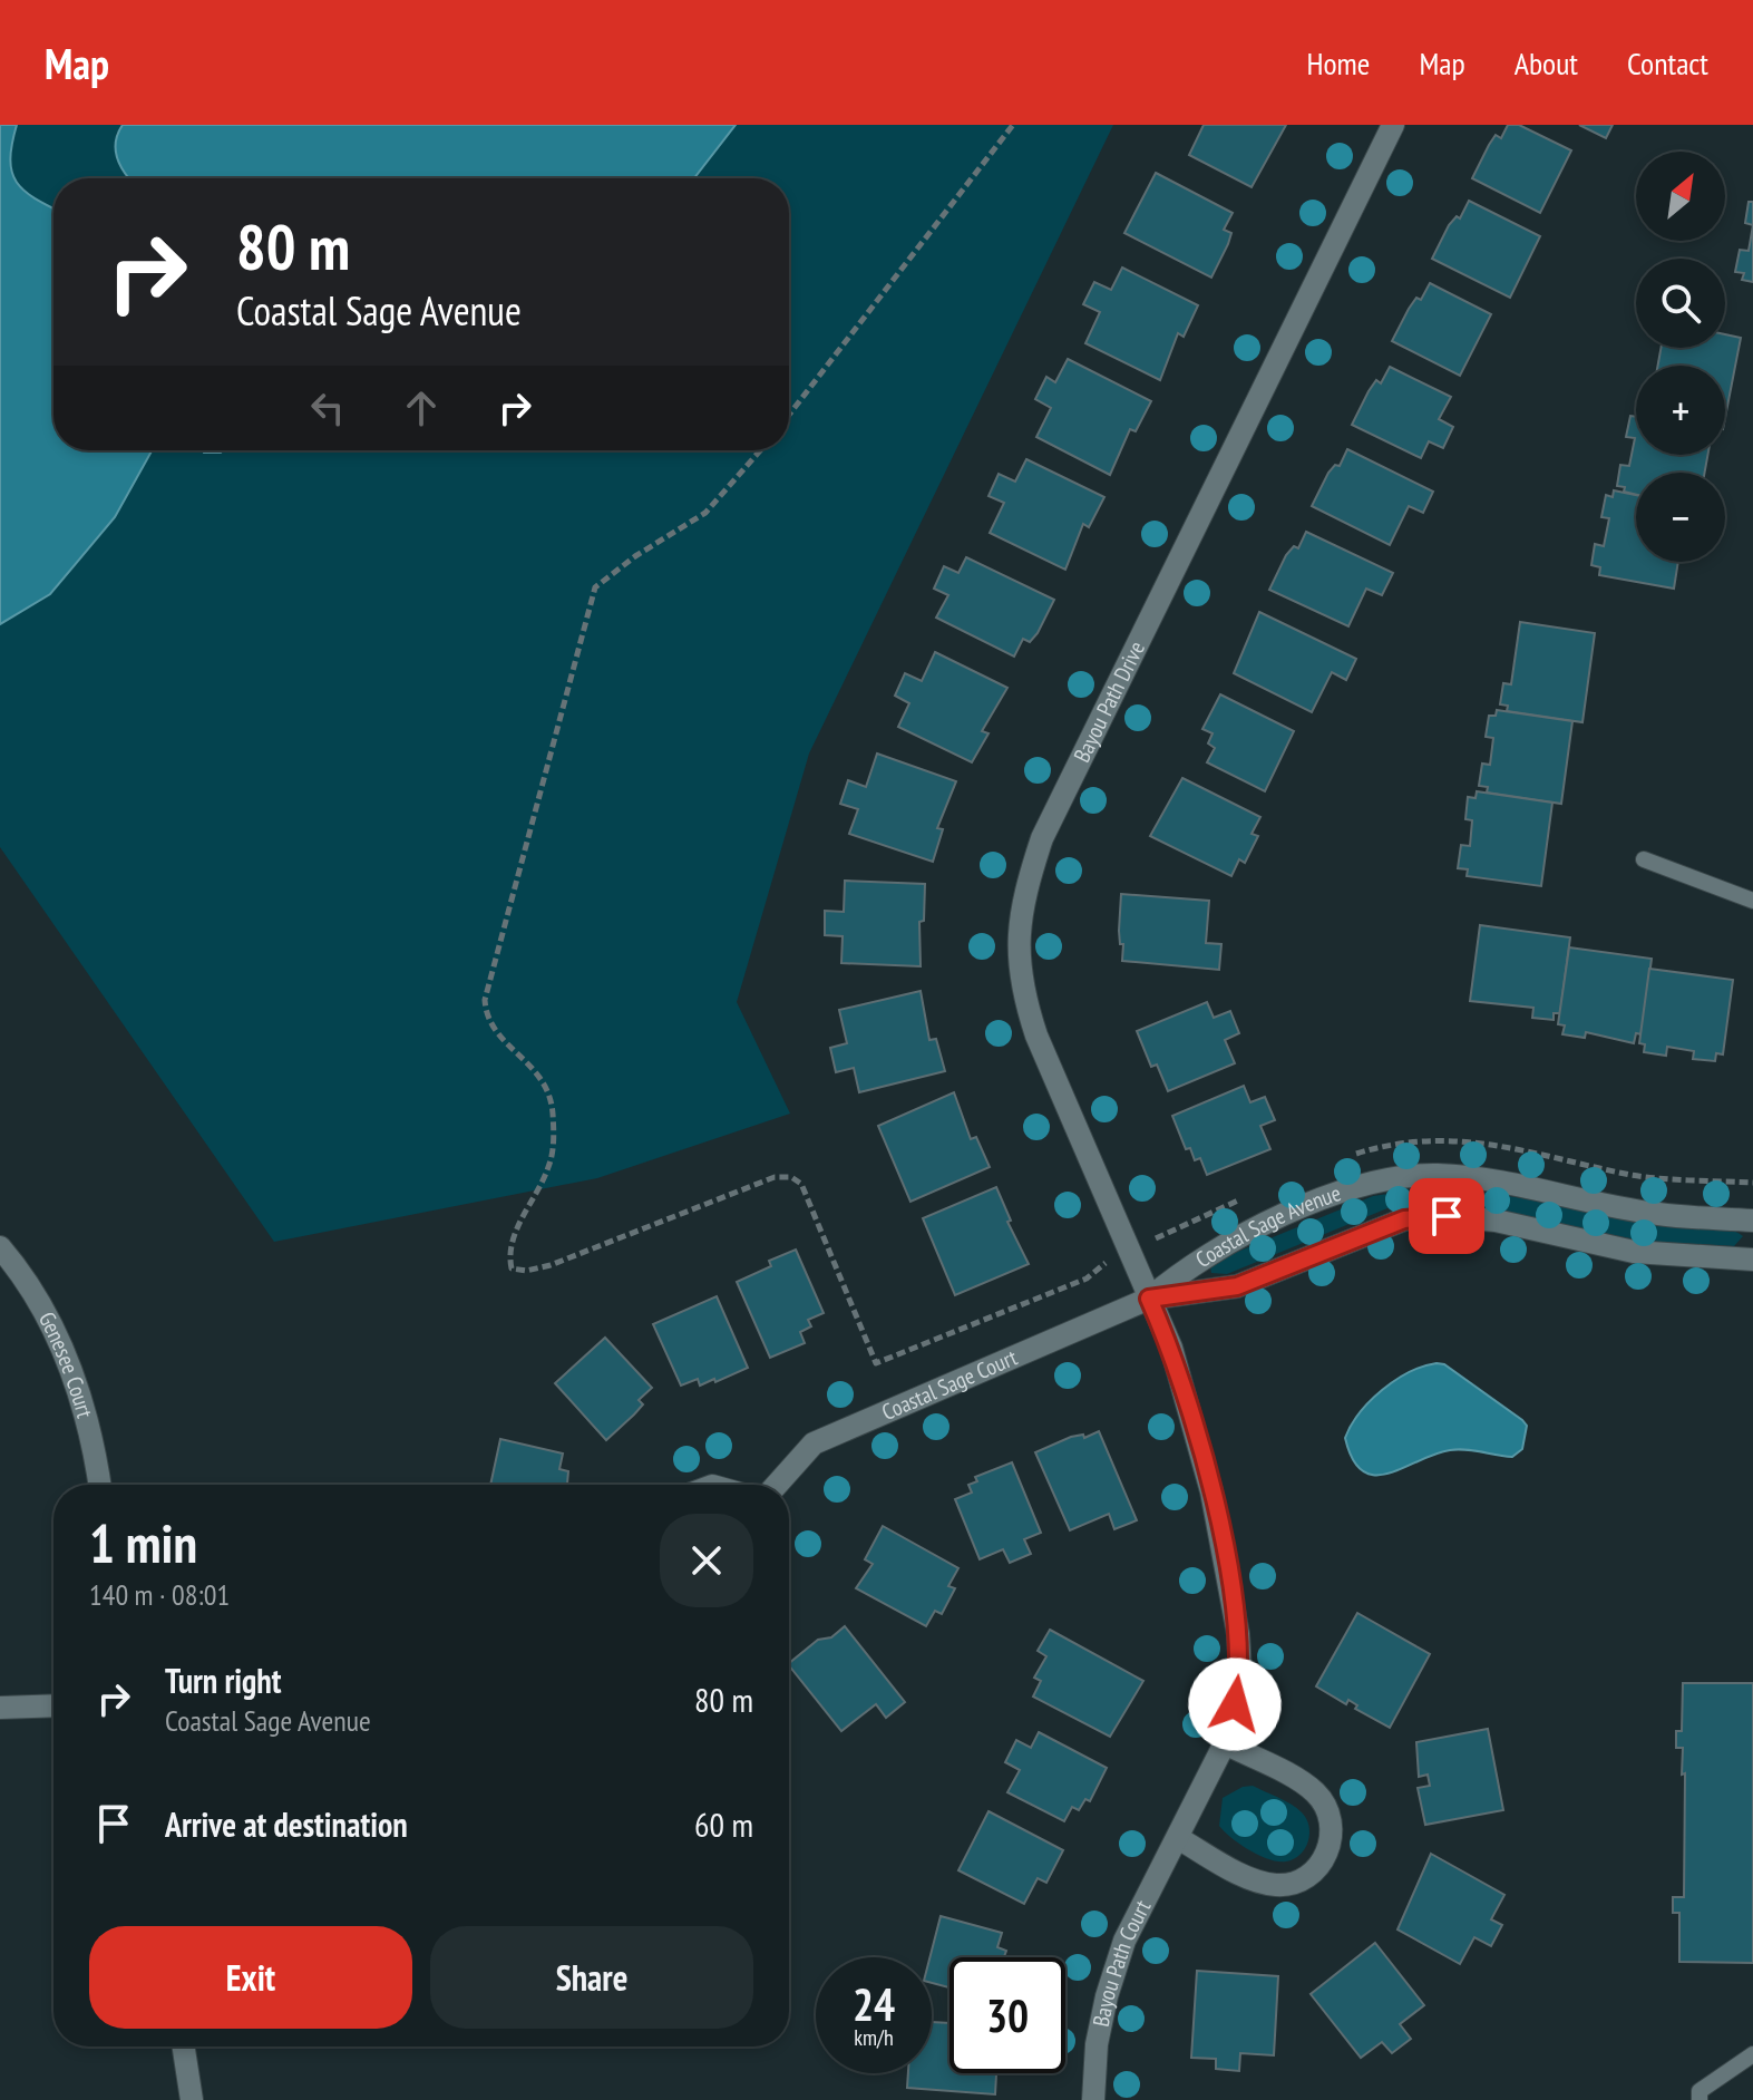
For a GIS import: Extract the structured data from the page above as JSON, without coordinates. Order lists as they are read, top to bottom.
{
  "streets": {
    "street": [
      "Bayou Path Drive",
      "Coastal Sage Avenue",
      "Genesee Court",
      "Coastal Sage Court",
      "Bayou Path Court"
    ]
  },
  "crossings": [
    ["Bayou Path Drive", "Coastal Sage Avenue"],
    ["Bayou Path Drive", "Coastal Sage Court"],
    ["Bayou Path Drive", "Bayou Path Court"],
    ["Coastal Sage Avenue", "Coastal Sage Court"],
    ["Coastal Sage Avenue", "Bayou Path Court"],
    ["Coastal Sage Court", "Bayou Path Court"]
  ],
  "north": "top right",
  "page": {
    "header": "Map",
    "nav": [
      "Home",
      "Map",
      "About",
      "Contact"
    ],
    "map_buttons": ["+", "−"],
    "turn": ["80 m", "Coastal Sage Avenue"],
    "heading": ["1 min", "140 m · 08:01"],
    "list": [
      {
        "name": "Turn right",
        "note": "Coastal Sage Avenue",
        "value": "80 m"
      },
      {
        "name": "Arrive at destination",
        "value": "60 m"
      }
    ],
    "buttons": ["Exit", "Share"],
    "speed": "24 km/h",
    "limit": "30"
  }
}
